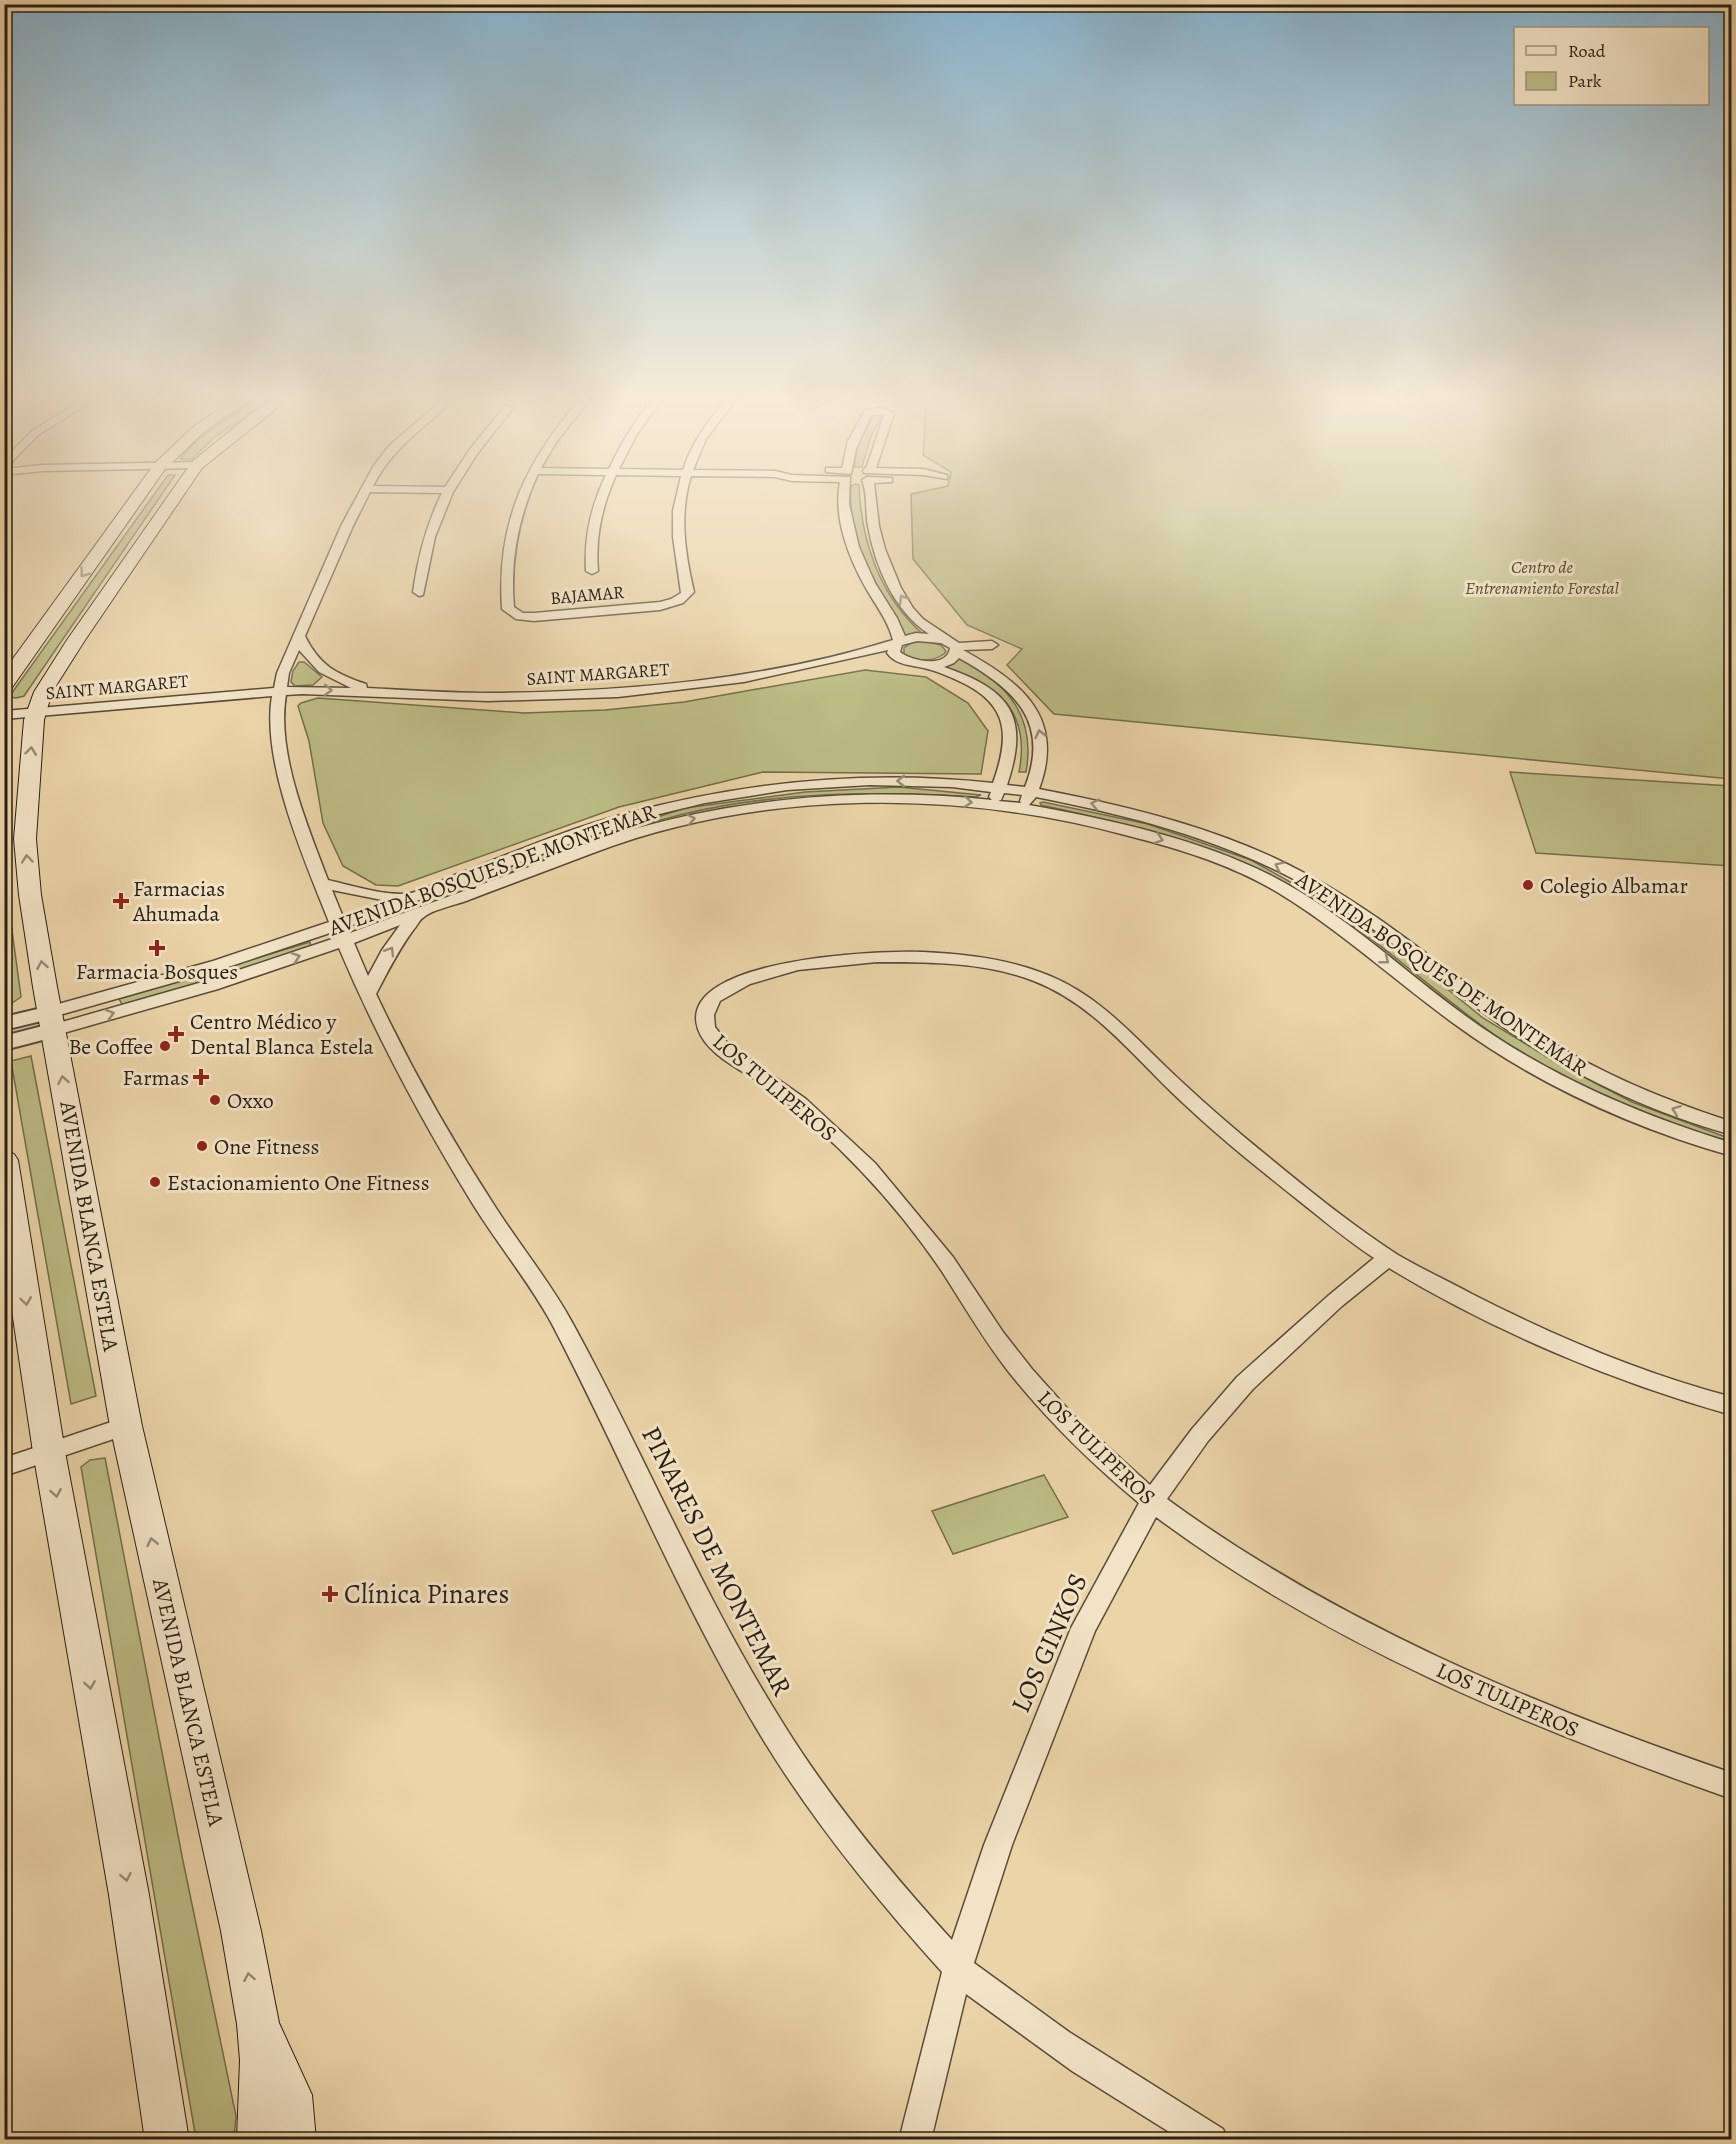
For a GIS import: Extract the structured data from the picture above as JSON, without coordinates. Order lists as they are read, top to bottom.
{
  "streets": {
    "main road": ["AVENIDA BLANCA ESTELA"],
    "street": [
      "BAJAMAR",
      "SAINT MARGARET",
      "AVENIDA BOSQUES DE MONTEMAR",
      "LOS TULIPEROS",
      "PINARES DE MONTEMAR",
      "LOS GINKOS"
    ]
  },
  "crossings": [
    ["SAINT MARGARET", "AVENIDA BOSQUES DE MONTEMAR"],
    ["SAINT MARGARET", "AVENIDA BLANCA ESTELA"],
    ["SAINT MARGARET", "PINARES DE MONTEMAR"],
    ["AVENIDA BOSQUES DE MONTEMAR", "AVENIDA BLANCA ESTELA"],
    ["AVENIDA BOSQUES DE MONTEMAR", "PINARES DE MONTEMAR"],
    ["LOS TULIPEROS", "LOS GINKOS"],
    ["PINARES DE MONTEMAR", "LOS GINKOS"]
  ],
  "parks": ["Centro de Entrenamiento Forestal"],
  "places": {
    "other": [
      "Colegio Albamar",
      "Be Coffee",
      "Oxxo",
      "One Fitness",
      "Estacionamiento One Fitness"
    ],
    "health": [
      "Farmacias Ahumada",
      "Farmacia Bosques",
      "Centro Médico y Dental Blanca Estela",
      "Farmas",
      "Clínica Pinares"
    ]
  },
  "legend": ["Road", "Park"]
}
